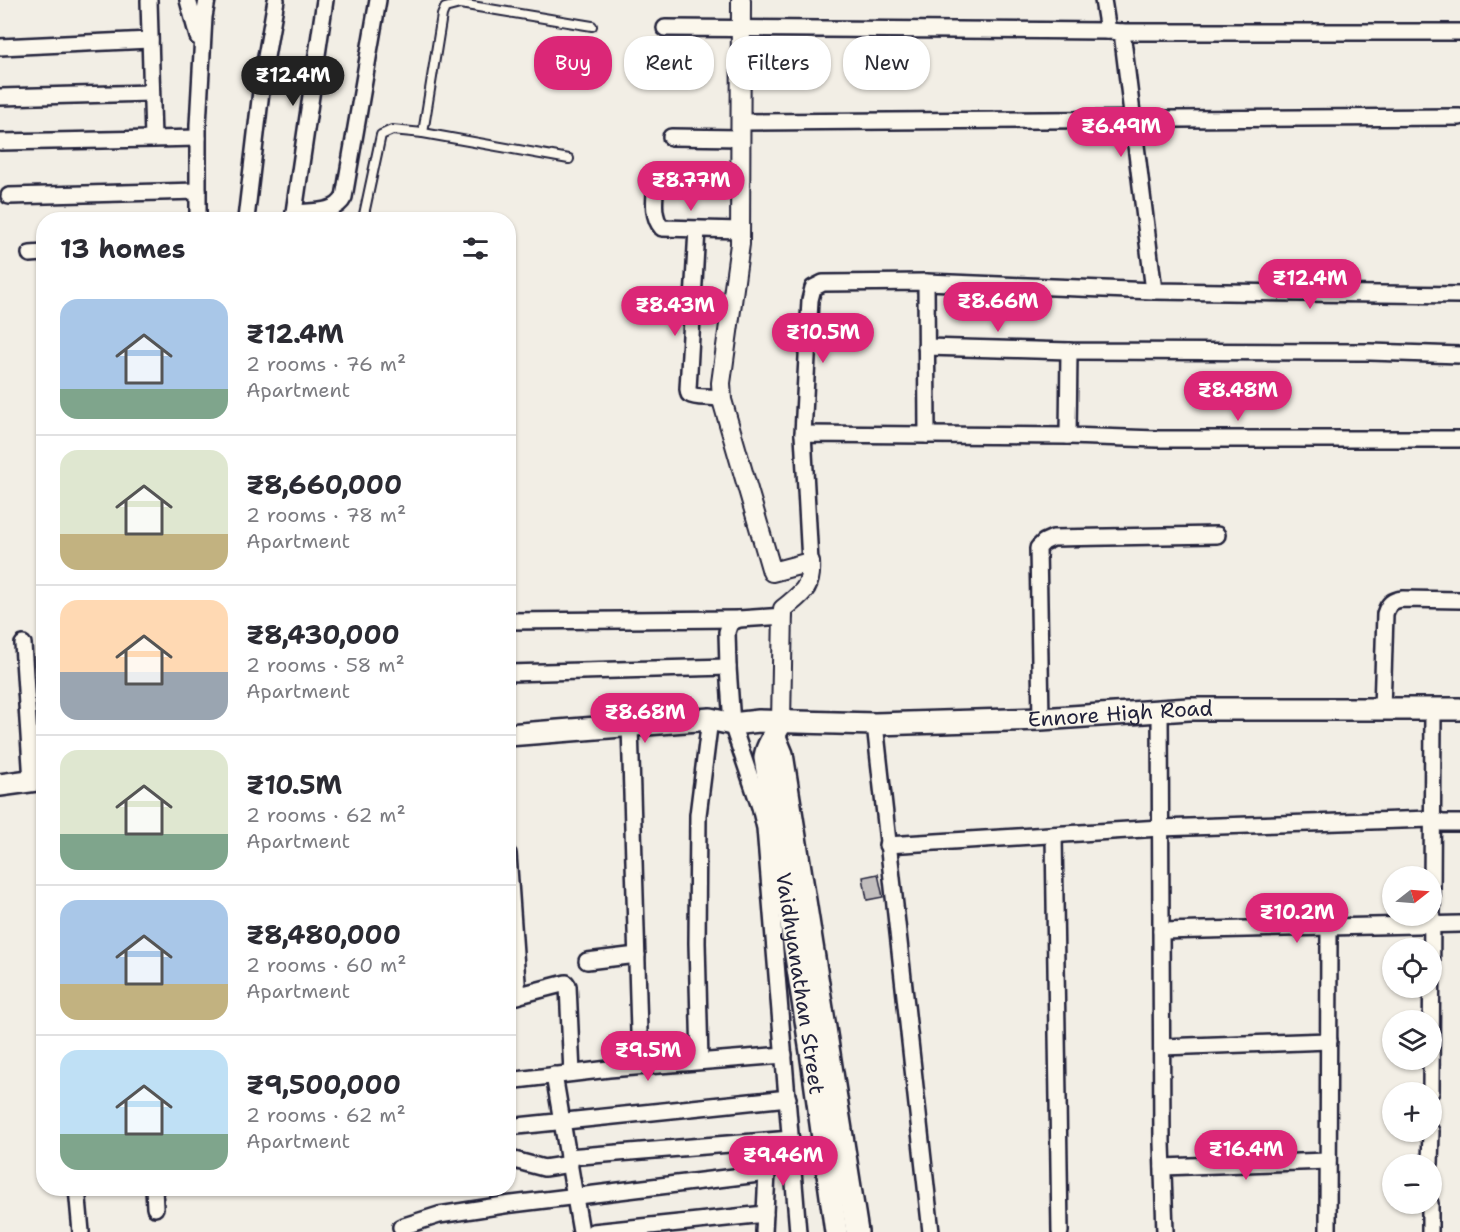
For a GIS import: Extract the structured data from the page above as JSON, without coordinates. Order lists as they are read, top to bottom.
{
  "streets": {
    "main road": ["Ennore High Road", "Vaidhyanathan Street"]
  },
  "crossings": [
    ["Ennore High Road", "Vaidhyanathan Street"]
  ],
  "north": "right",
  "page": {
    "chip": [
      "Buy",
      "Rent",
      "Filters",
      "New"
    ],
    "price": [
      "₹12.4M",
      "₹6.49M",
      "₹8.77M",
      "₹12.4M",
      "₹8.66M",
      "₹8.43M",
      "₹10.5M",
      "₹8.48M",
      "₹8.68M",
      "₹10.2M",
      "₹9.5M",
      "₹16.4M",
      "₹9.46M"
    ],
    "heading": "13 homes",
    "list": [
      {
        "name": "₹12.4M",
        "note": "2 rooms · 76 m² · Apartment"
      },
      {
        "name": "₹8,660,000",
        "note": "2 rooms · 78 m² · Apartment"
      },
      {
        "name": "₹8,430,000",
        "note": "2 rooms · 58 m² · Apartment"
      },
      {
        "name": "₹10.5M",
        "note": "2 rooms · 62 m² · Apartment"
      },
      {
        "name": "₹8,480,000",
        "note": "2 rooms · 60 m² · Apartment"
      },
      {
        "name": "₹9,500,000",
        "note": "2 rooms · 62 m² · Apartment"
      }
    ],
    "map_buttons": ["+", "−"]
  }
}
